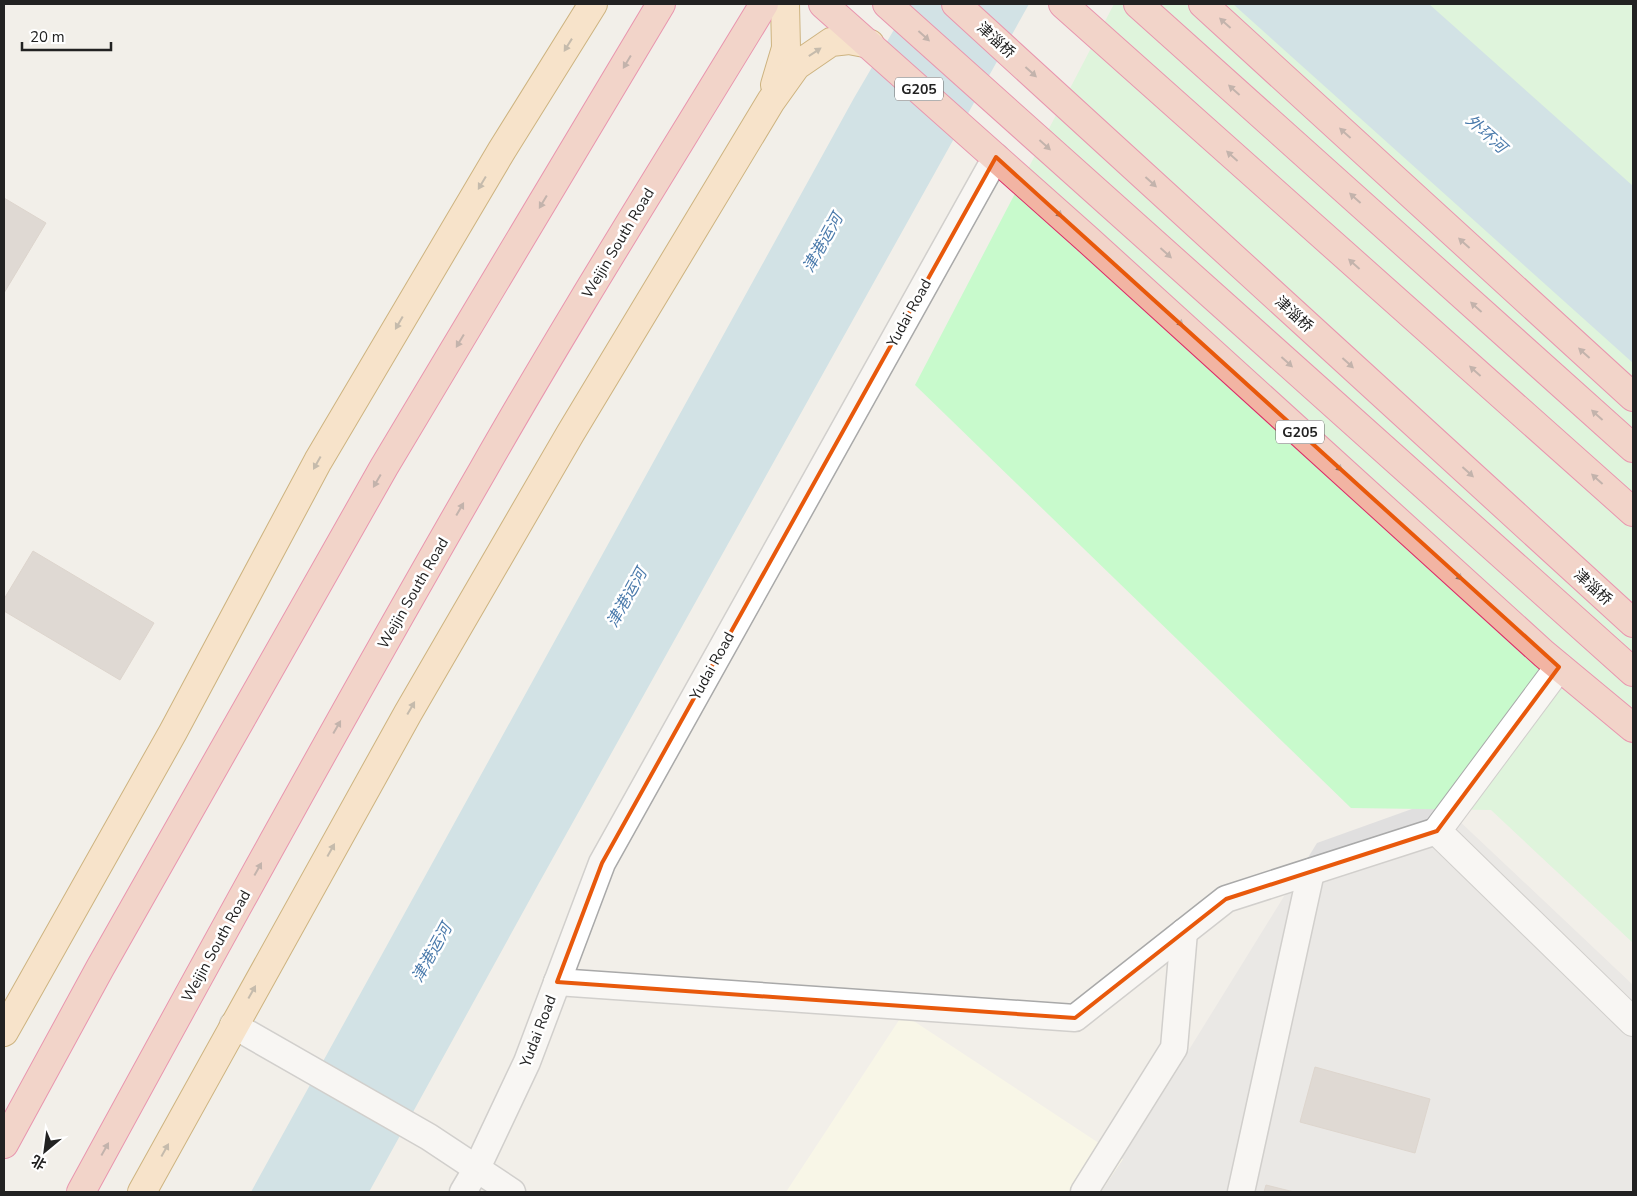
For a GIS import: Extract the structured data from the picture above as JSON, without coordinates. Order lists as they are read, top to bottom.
{
  "streets": {
    "highway": ["津淄桥", "G205", "Weijin South Road"],
    "street": ["Yudai Road"]
  },
  "crossings": [
    ["G205", "Yudai Road"]
  ],
  "water": ["外环河", "津港运河"],
  "scale_bar": "20 m",
  "north": "bottom left"
}
